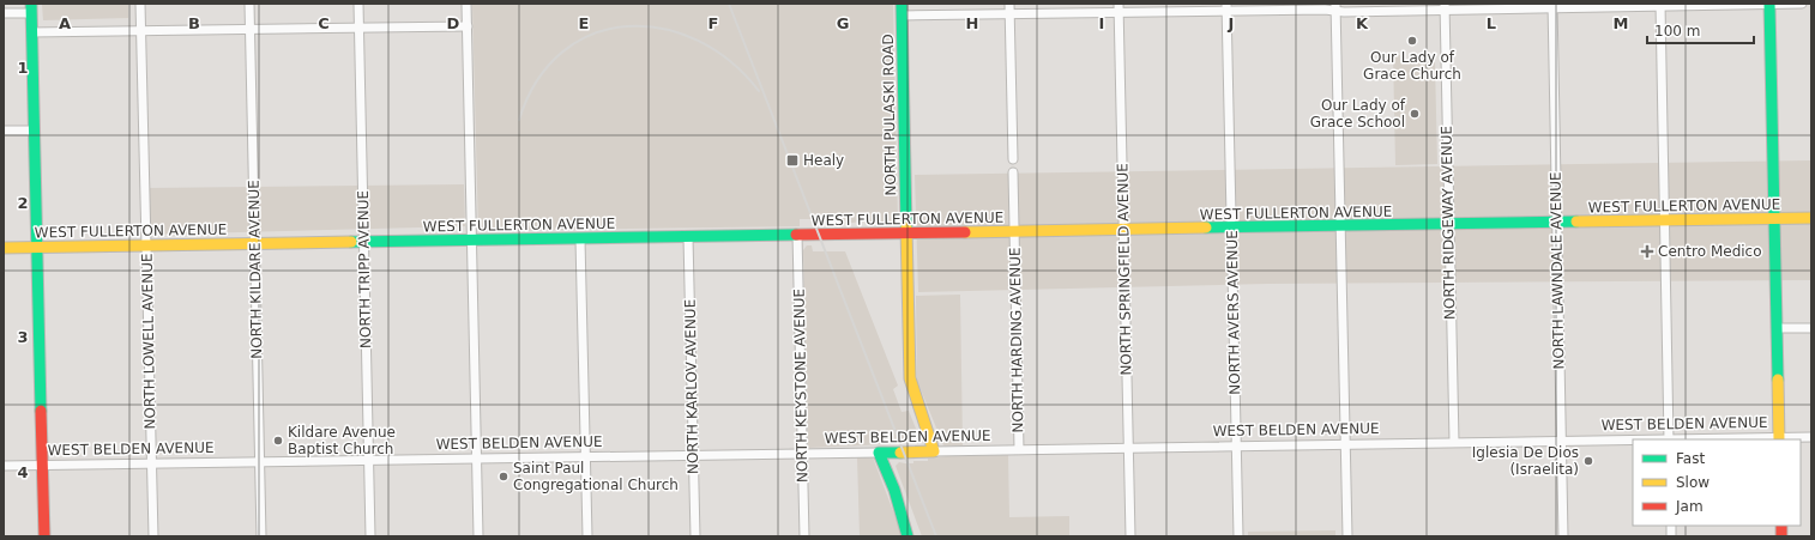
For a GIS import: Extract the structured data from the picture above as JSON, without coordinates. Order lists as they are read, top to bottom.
{
  "streets": {
    "main road": ["NORTH PULASKI ROAD", "WEST FULLERTON AVENUE", "WEST BELDEN AVENUE"],
    "street": [
      "NORTH RIDGEWAY AVENUE",
      "NORTH KILDARE AVENUE",
      "NORTH TRIPP AVENUE",
      "NORTH SPRINGFIELD AVENUE",
      "NORTH LAWNDALE AVENUE",
      "NORTH AVERS AVENUE",
      "NORTH HARDING AVENUE",
      "NORTH LOWELL AVENUE",
      "NORTH KEYSTONE AVENUE",
      "NORTH KARLOV AVENUE"
    ]
  },
  "crossings": [
    ["NORTH PULASKI ROAD", "WEST FULLERTON AVENUE"],
    ["NORTH PULASKI ROAD", "WEST BELDEN AVENUE"],
    ["WEST FULLERTON AVENUE", "NORTH RIDGEWAY AVENUE"],
    ["WEST FULLERTON AVENUE", "NORTH KILDARE AVENUE"],
    ["WEST FULLERTON AVENUE", "NORTH TRIPP AVENUE"],
    ["WEST FULLERTON AVENUE", "NORTH SPRINGFIELD AVENUE"],
    ["WEST FULLERTON AVENUE", "NORTH LAWNDALE AVENUE"],
    ["WEST FULLERTON AVENUE", "NORTH AVERS AVENUE"],
    ["WEST FULLERTON AVENUE", "NORTH HARDING AVENUE"],
    ["WEST FULLERTON AVENUE", "NORTH LOWELL AVENUE"],
    ["WEST FULLERTON AVENUE", "NORTH KEYSTONE AVENUE"],
    ["WEST FULLERTON AVENUE", "NORTH KARLOV AVENUE"],
    ["NORTH RIDGEWAY AVENUE", "WEST BELDEN AVENUE"],
    ["NORTH KILDARE AVENUE", "WEST BELDEN AVENUE"],
    ["NORTH TRIPP AVENUE", "WEST BELDEN AVENUE"],
    ["NORTH SPRINGFIELD AVENUE", "WEST BELDEN AVENUE"],
    ["NORTH LAWNDALE AVENUE", "WEST BELDEN AVENUE"],
    ["NORTH AVERS AVENUE", "WEST BELDEN AVENUE"],
    ["NORTH HARDING AVENUE", "WEST BELDEN AVENUE"],
    ["NORTH LOWELL AVENUE", "WEST BELDEN AVENUE"],
    ["NORTH KEYSTONE AVENUE", "WEST BELDEN AVENUE"],
    ["NORTH KARLOV AVENUE", "WEST BELDEN AVENUE"]
  ],
  "places": {
    "other": [
      "Our Lady of Grace Church",
      "Our Lady of Grace School",
      "Kildare Avenue Baptist Church",
      "Iglesia De Dios (Israelita)",
      "Saint Paul Congregational Church"
    ],
    "transit": ["Healy"],
    "health": ["Centro Medico"]
  },
  "legend": ["Fast", "Slow", "Jam"],
  "scale_bar": "100 m",
  "grid": {
    "columns": [
      "A",
      "B",
      "C",
      "D",
      "E",
      "F",
      "G",
      "H",
      "I",
      "J",
      "K",
      "L",
      "M"
    ],
    "rows": [
      "1",
      "2",
      "3",
      "4"
    ]
  }
}
